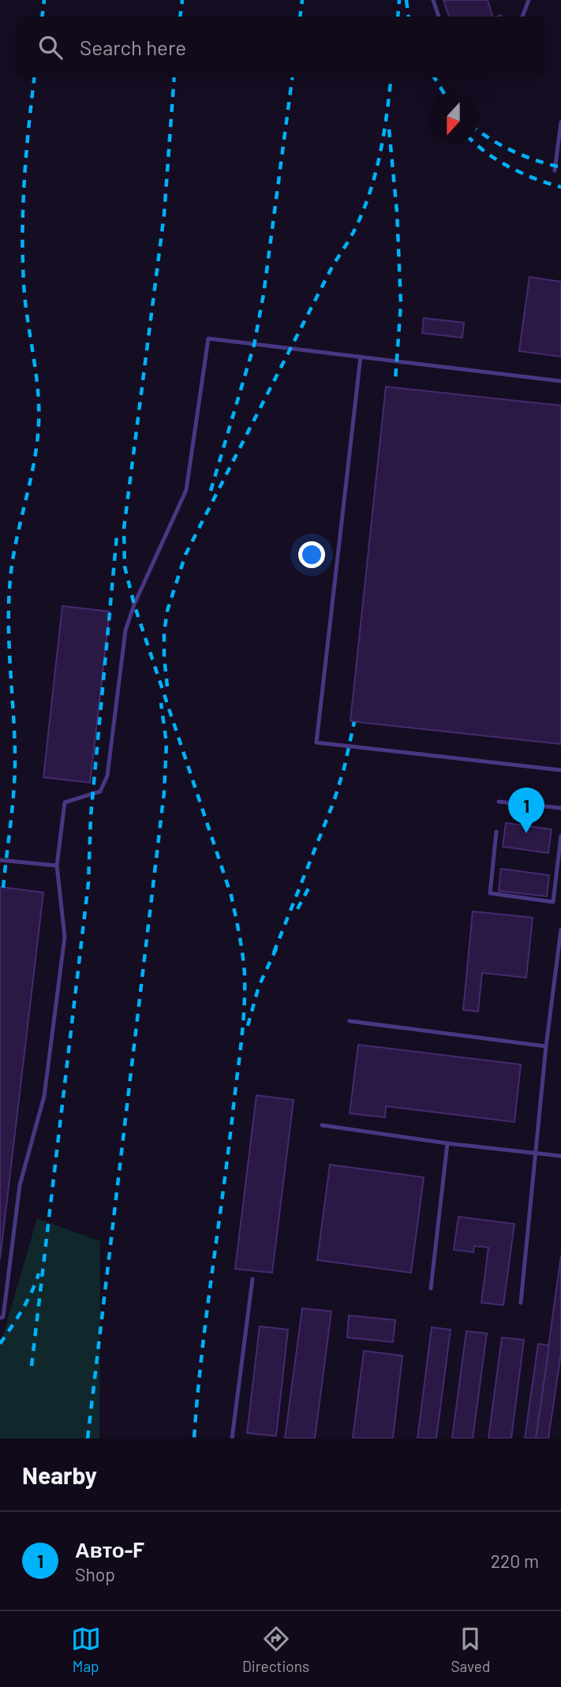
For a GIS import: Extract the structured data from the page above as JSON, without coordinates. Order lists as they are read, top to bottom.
{
  "north": "bottom",
  "page": {
    "search": "Search here",
    "pins": "1",
    "heading": "Nearby",
    "list": [
      {
        "mark": "1",
        "name": "Авто-F",
        "note": "Shop",
        "value": "220 m"
      }
    ],
    "nav": ["Map", "Directions", "Saved"]
  }
}
